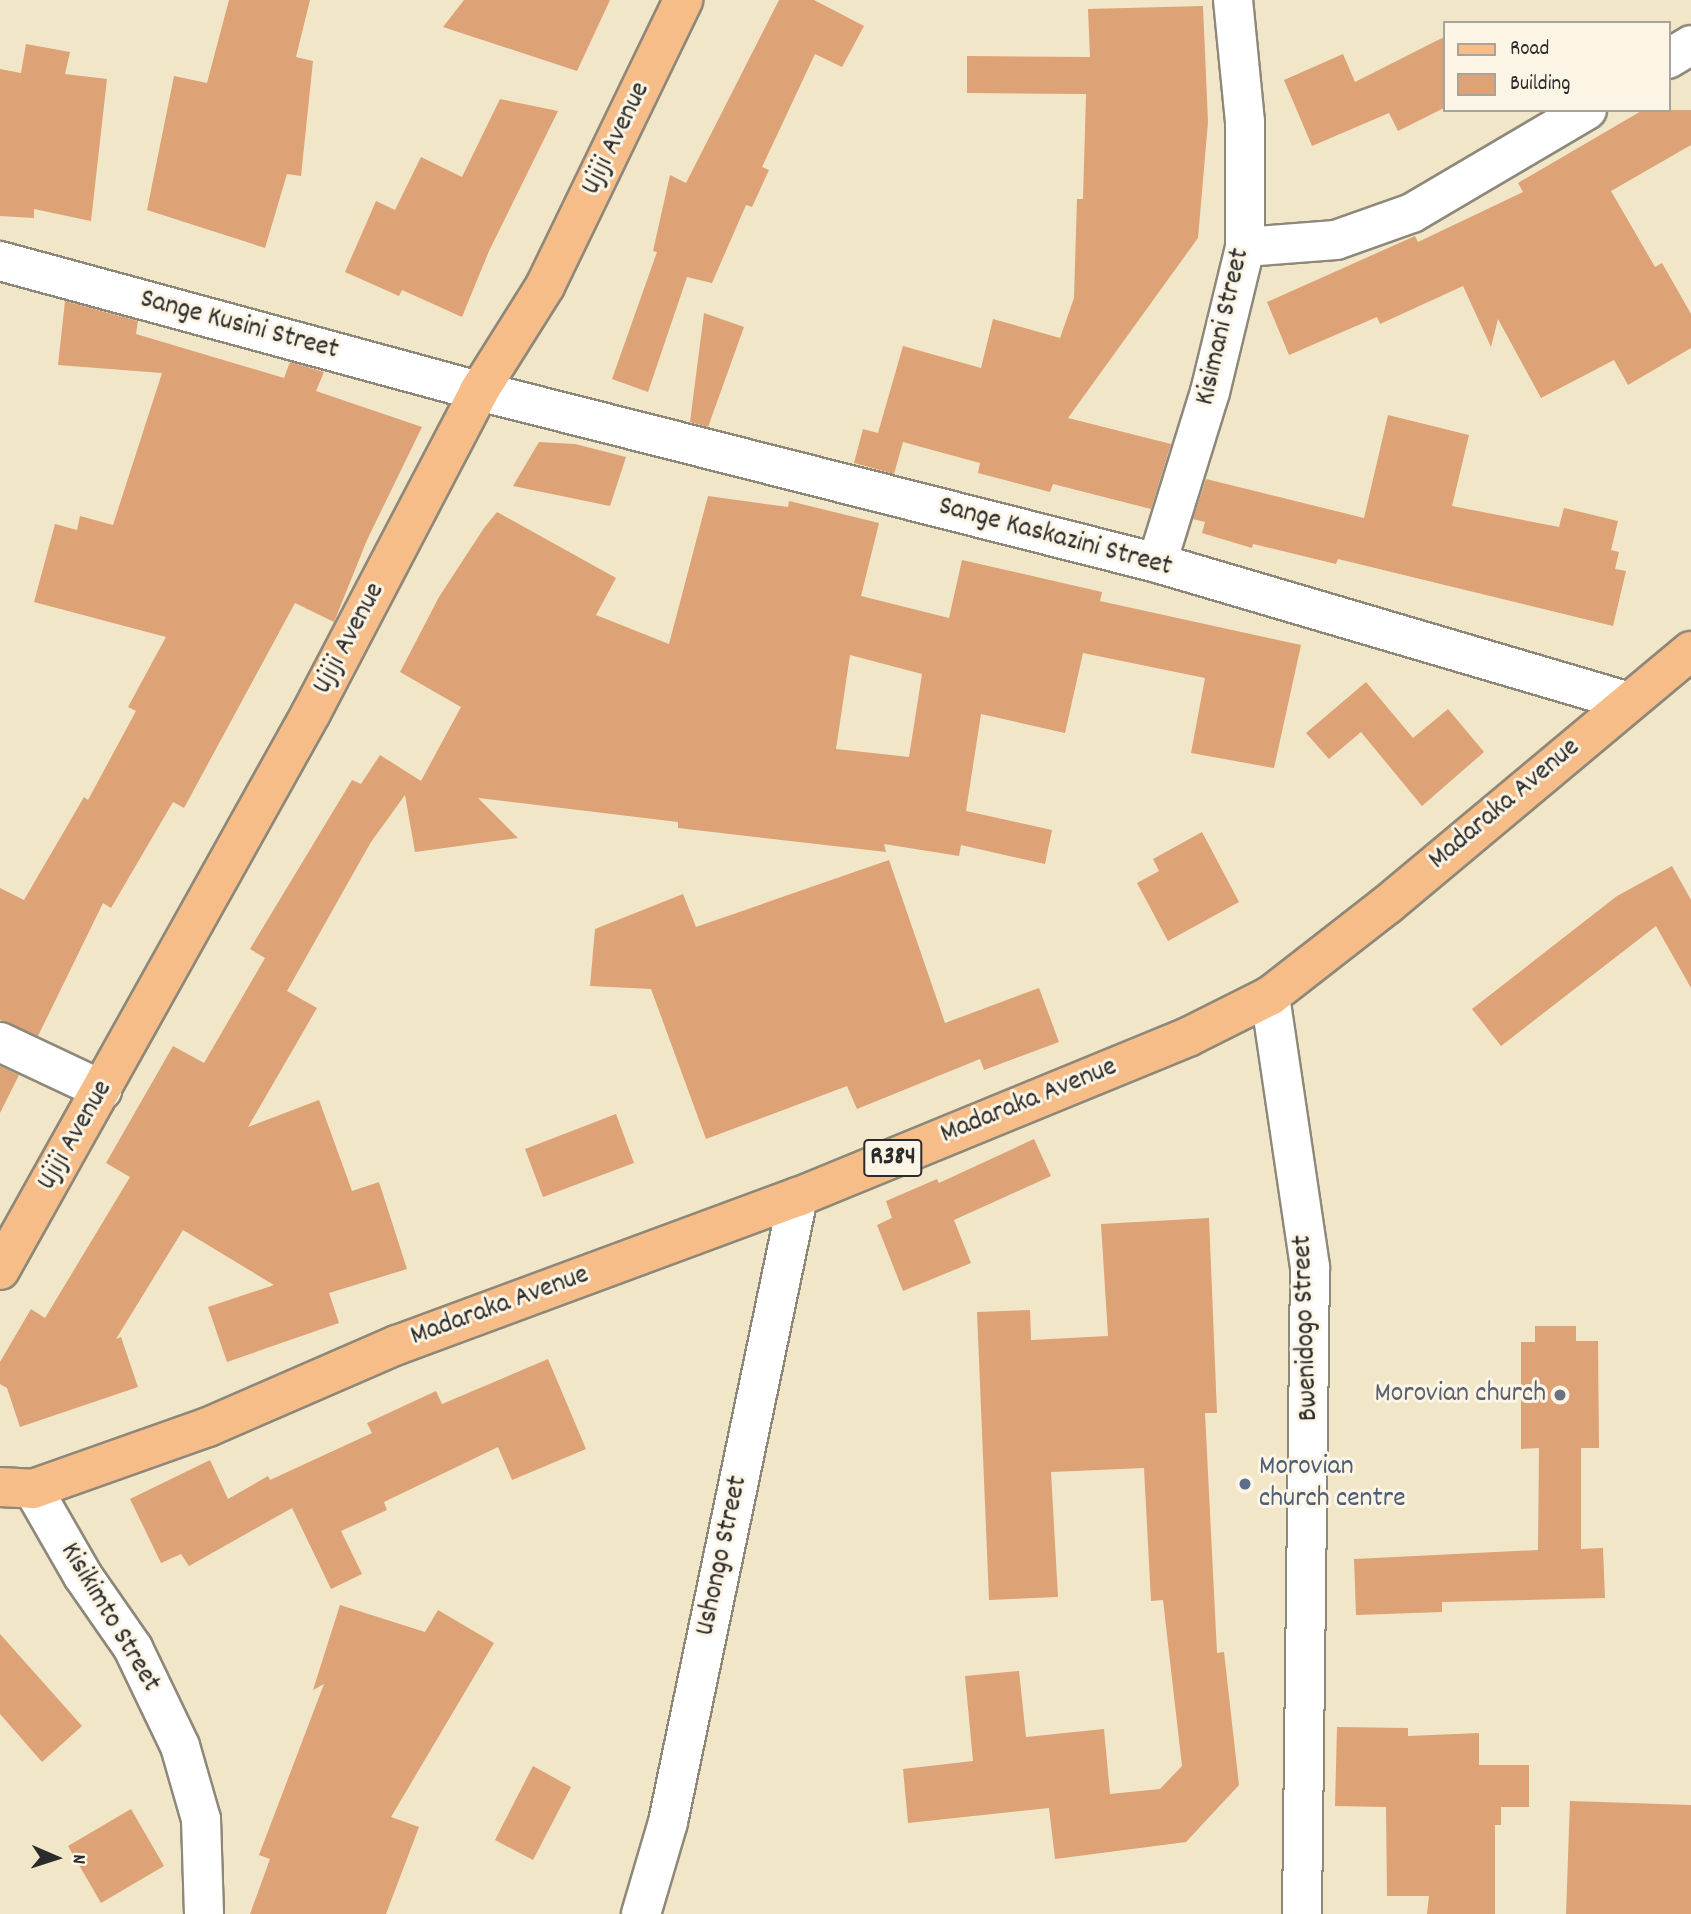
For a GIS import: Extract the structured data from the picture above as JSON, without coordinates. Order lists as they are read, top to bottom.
{
  "streets": {
    "main road": ["Ujiji Avenue", "Madaraka Avenue", "R384"],
    "street": [
      "Sange Kusini Street",
      "Kisimani Street",
      "Sange Kaskazini Street",
      "Bwenidogo Street",
      "Ushongo Street",
      "Kisikimto Street"
    ]
  },
  "crossings": [
    ["Ujiji Avenue", "Sange Kusini Street"],
    ["Ujiji Avenue", "Sange Kaskazini Street"],
    ["Sange Kusini Street", "Sange Kaskazini Street"],
    ["Kisimani Street", "Sange Kaskazini Street"],
    ["Sange Kaskazini Street", "Madaraka Avenue"],
    ["Madaraka Avenue", "Bwenidogo Street"],
    ["Madaraka Avenue", "Ushongo Street"],
    ["Madaraka Avenue", "Kisikimto Street"]
  ],
  "places": ["Morovian church", "Morovian church centre"],
  "legend": ["Road", "Building"],
  "north": "right"
}
